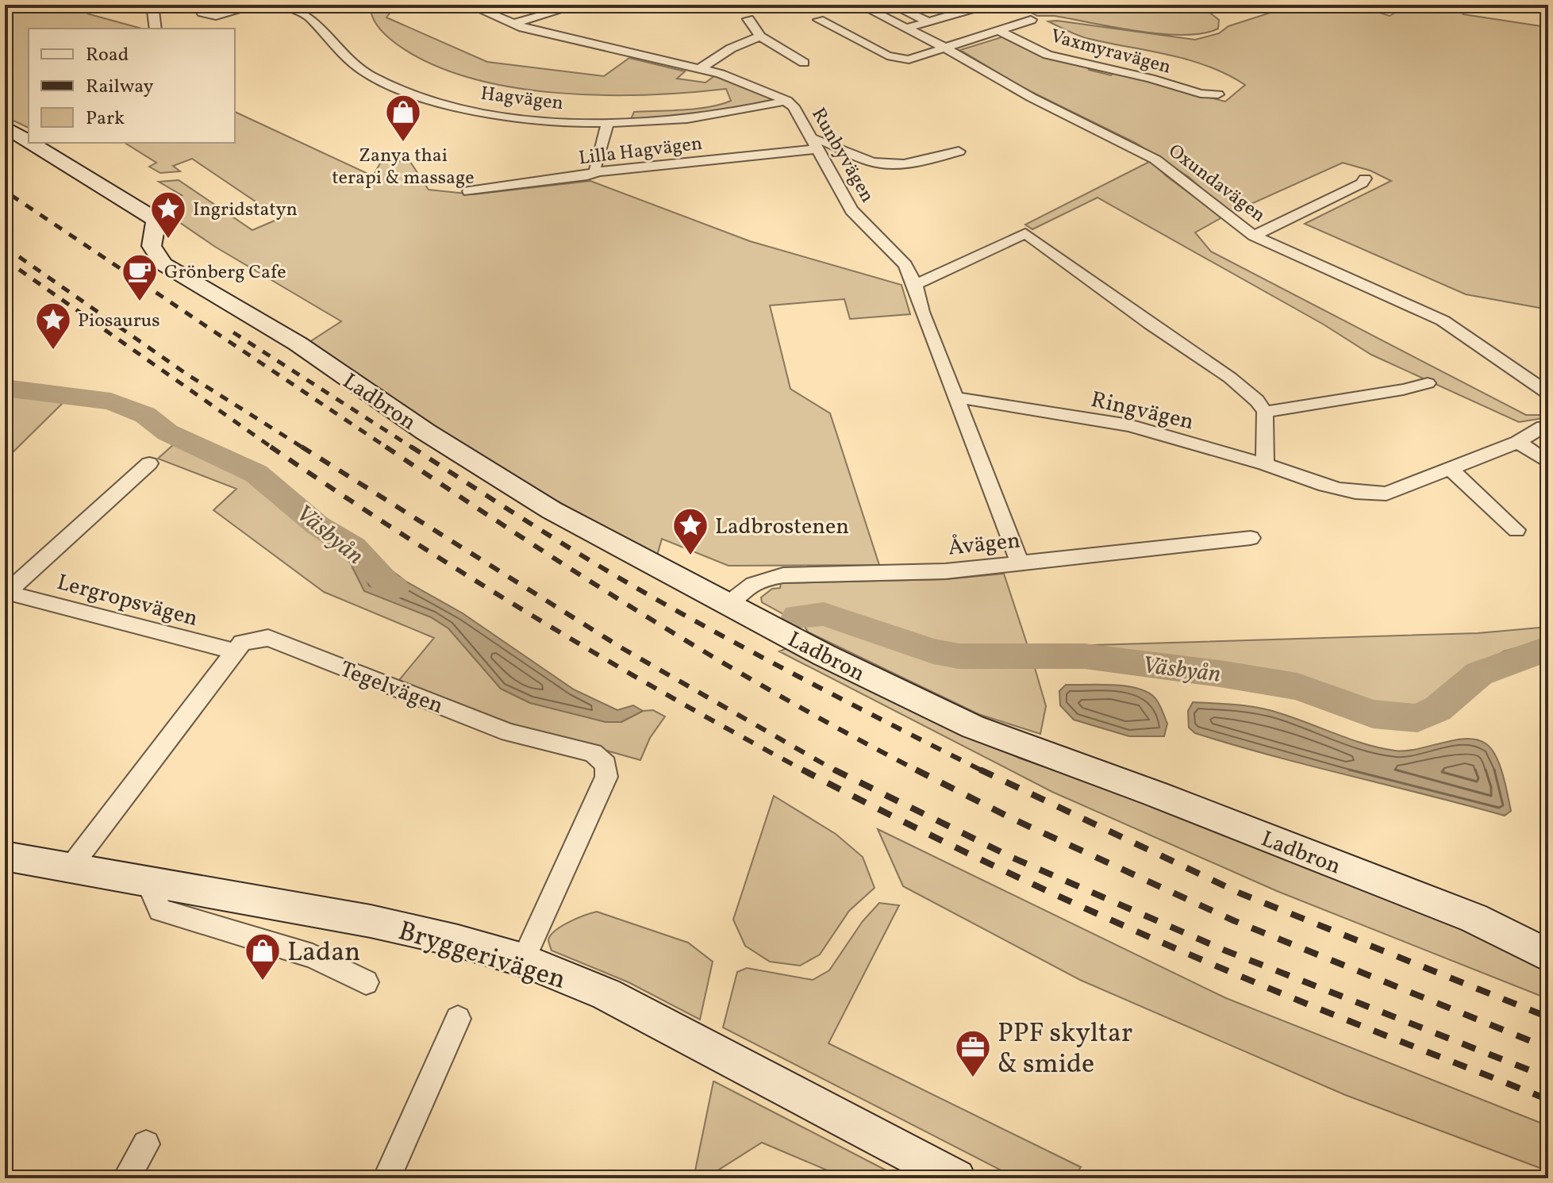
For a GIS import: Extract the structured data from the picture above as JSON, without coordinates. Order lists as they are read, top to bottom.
{
  "streets": {
    "street": [
      "Vaxmyravägen",
      "Hagvägen",
      "Lilla Hagvägen",
      "Runbyvägen",
      "Oxundavägen",
      "Ladbron",
      "Ringvägen",
      "Åvägen",
      "Lergropsvägen",
      "Tegelvägen",
      "Bryggerivägen"
    ]
  },
  "crossings": [
    ["Hagvägen", "Runbyvägen"],
    ["Lilla Hagvägen", "Runbyvägen"],
    ["Runbyvägen", "Ringvägen"],
    ["Runbyvägen", "Åvägen"],
    ["Ladbron", "Åvägen"],
    ["Lergropsvägen", "Tegelvägen"],
    ["Tegelvägen", "Bryggerivägen"]
  ],
  "water": ["Väsbyån"],
  "places": {
    "shop": ["Zanya thai terapi & massage", "Ladan"],
    "place": ["Ingridstatyn", "Piosaurus", "Ladbrostenen"],
    "cafe": ["Grönberg Cafe"],
    "office": ["PPF skyltar & smide"]
  },
  "legend": ["Road", "Railway", "Park"]
}
